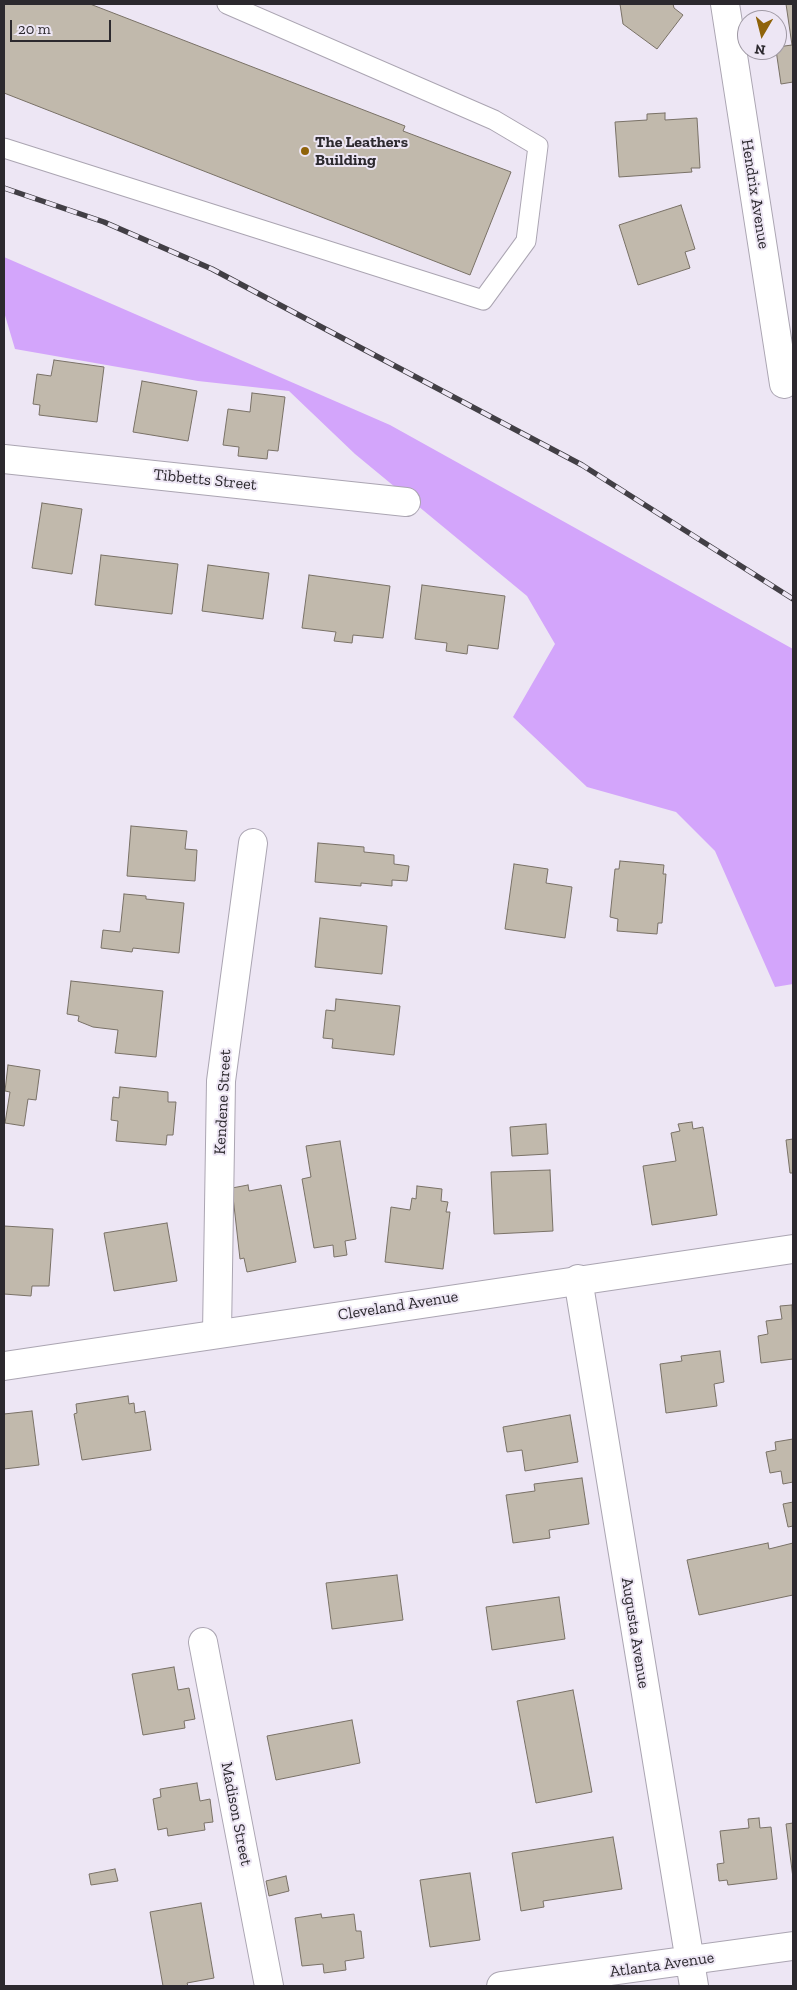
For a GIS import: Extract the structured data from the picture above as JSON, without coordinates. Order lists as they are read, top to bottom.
{
  "streets": {
    "street": [
      "Hendrix Avenue",
      "Tibbetts Street",
      "Kendene Street",
      "Cleveland Avenue",
      "Augusta Avenue",
      "Madison Street",
      "Atlanta Avenue"
    ]
  },
  "crossings": [
    ["Kendene Street", "Cleveland Avenue"],
    ["Cleveland Avenue", "Augusta Avenue"],
    ["Augusta Avenue", "Atlanta Avenue"]
  ],
  "places": ["The Leathers Building"],
  "scale_bar": "20 m",
  "north": "bottom"
}
